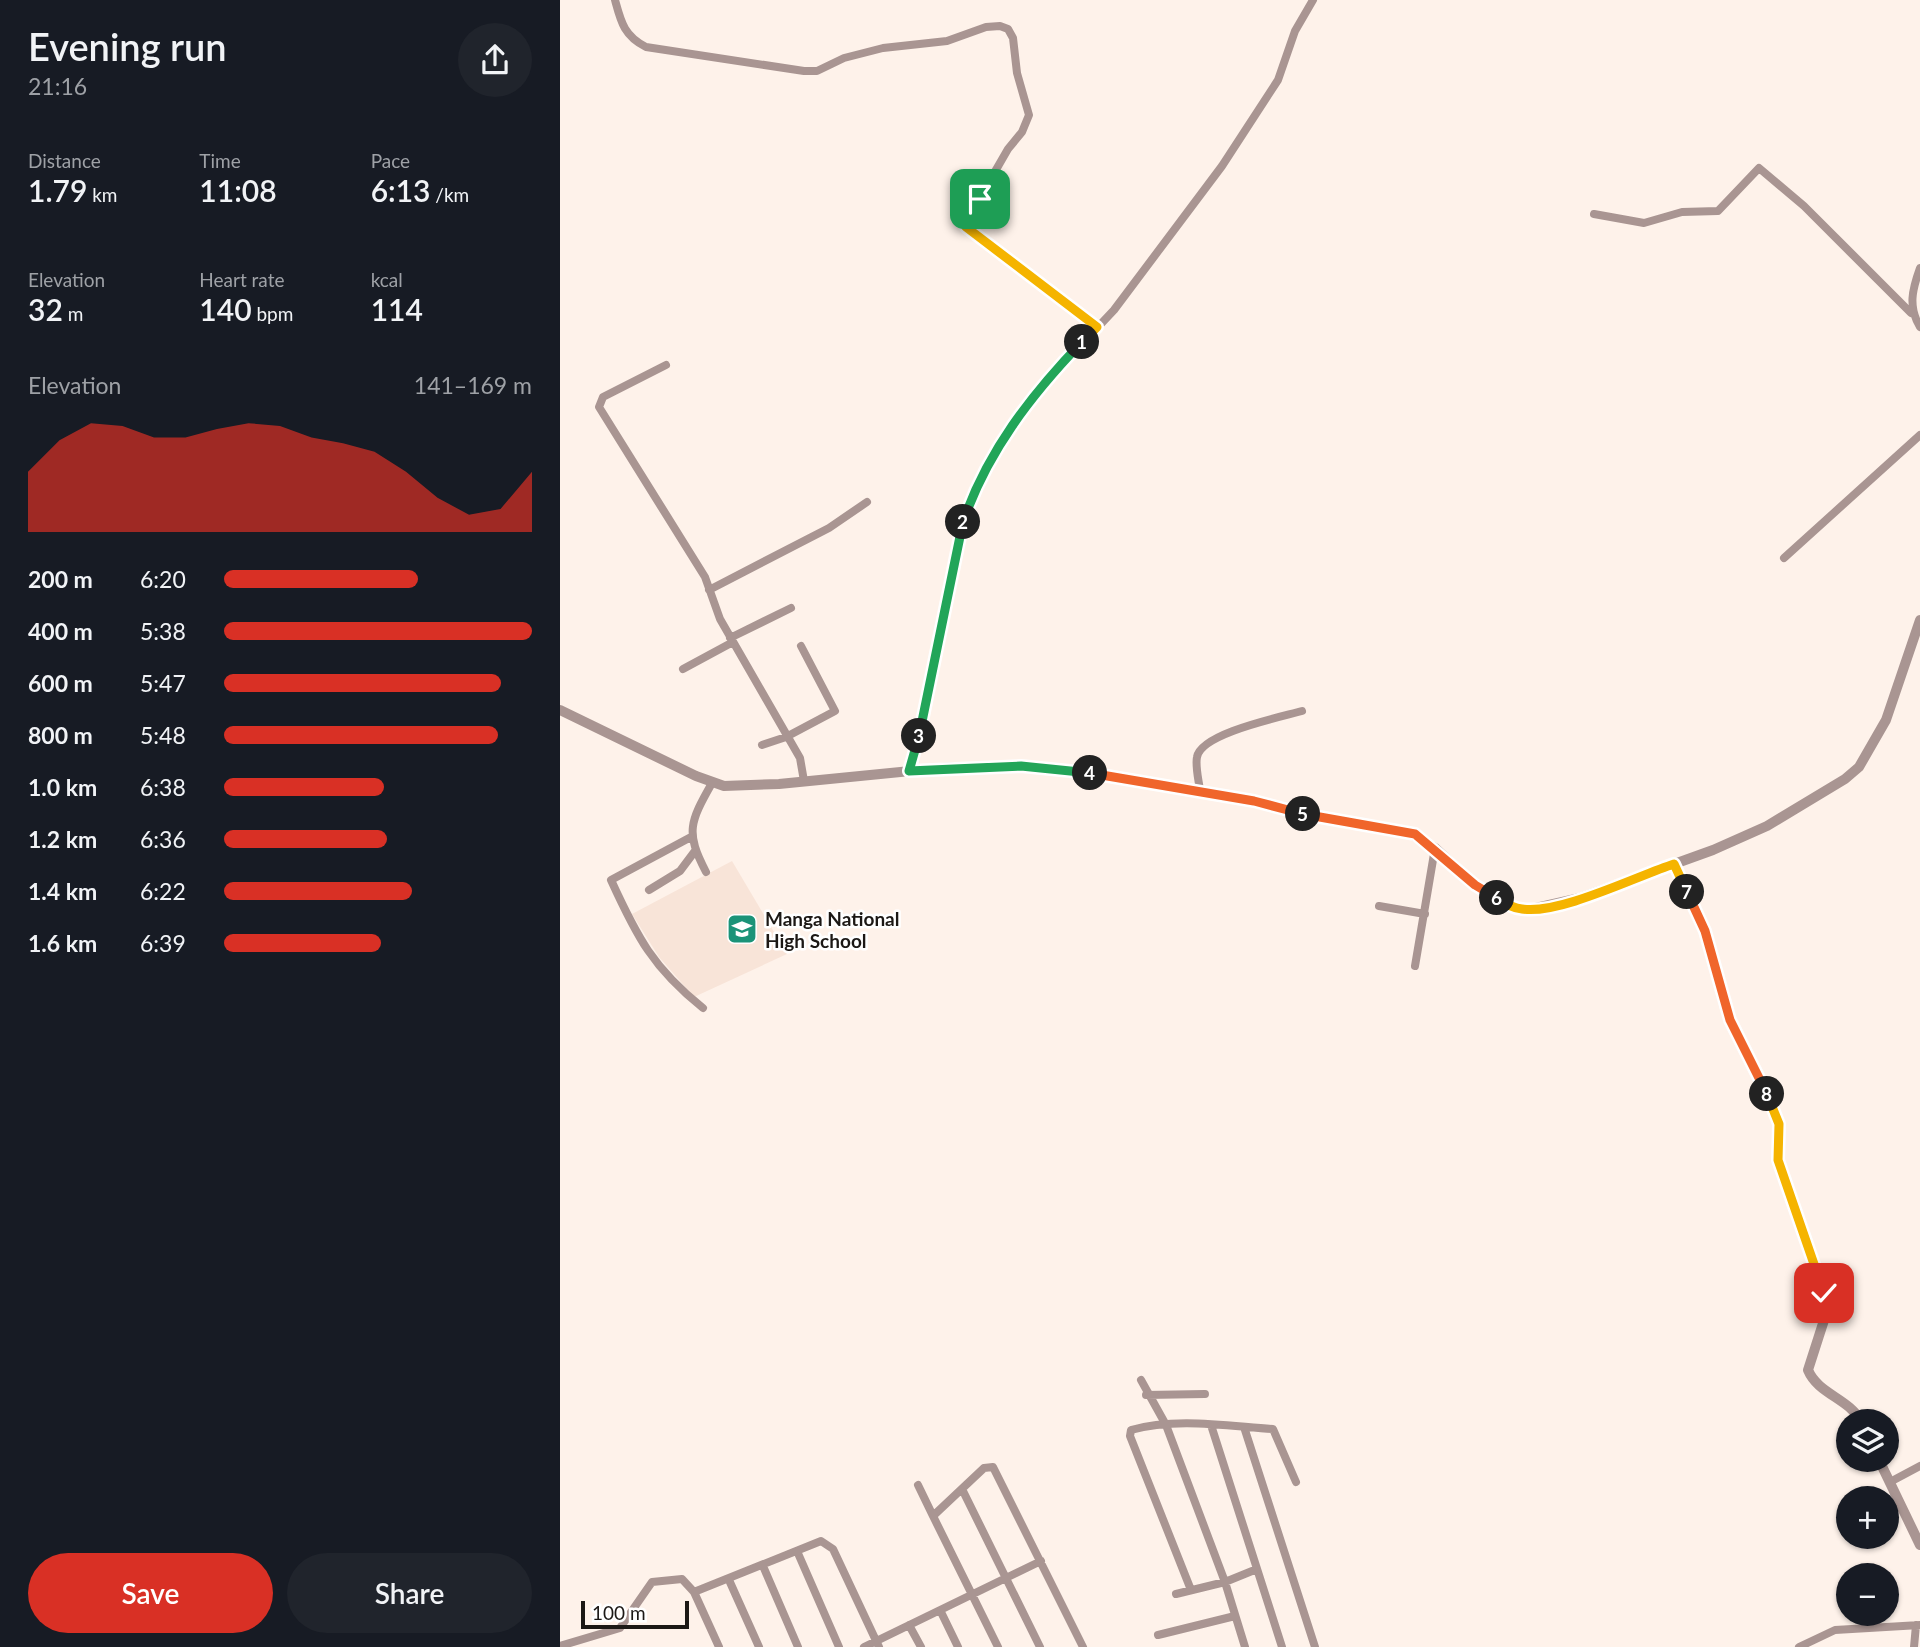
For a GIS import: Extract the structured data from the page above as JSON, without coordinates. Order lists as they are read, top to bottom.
{
  "places": {
    "school or university": ["Manga National High School"]
  },
  "scale_bar": "100 m",
  "page": {
    "heading": ["Evening run", "21:16"],
    "stats": [
      ["Distance", "1.79 km"],
      ["Time", "11:08"],
      ["Pace", "6:13 /km"],
      ["Elevation", "32 m"],
      ["Heart rate", "140 bpm"],
      ["kcal", "114"]
    ],
    "pins": [
      "1",
      "2",
      "3",
      "4",
      "5",
      "7",
      "6",
      "8"
    ],
    "chart": ["Elevation", "141–169 m"],
    "list": [
      {
        "name": "200 m",
        "note": "6:20"
      },
      {
        "name": "400 m",
        "note": "5:38"
      },
      {
        "name": "600 m",
        "note": "5:47"
      },
      {
        "name": "800 m",
        "note": "5:48"
      },
      {
        "name": "1.0 km",
        "note": "6:38"
      },
      {
        "name": "1.2 km",
        "note": "6:36"
      },
      {
        "name": "1.4 km",
        "note": "6:22"
      },
      {
        "name": "1.6 km",
        "note": "6:39"
      }
    ],
    "map_buttons": ["+", "−"],
    "buttons": ["Save", "Share"],
    "scale": "100 m"
  }
}
